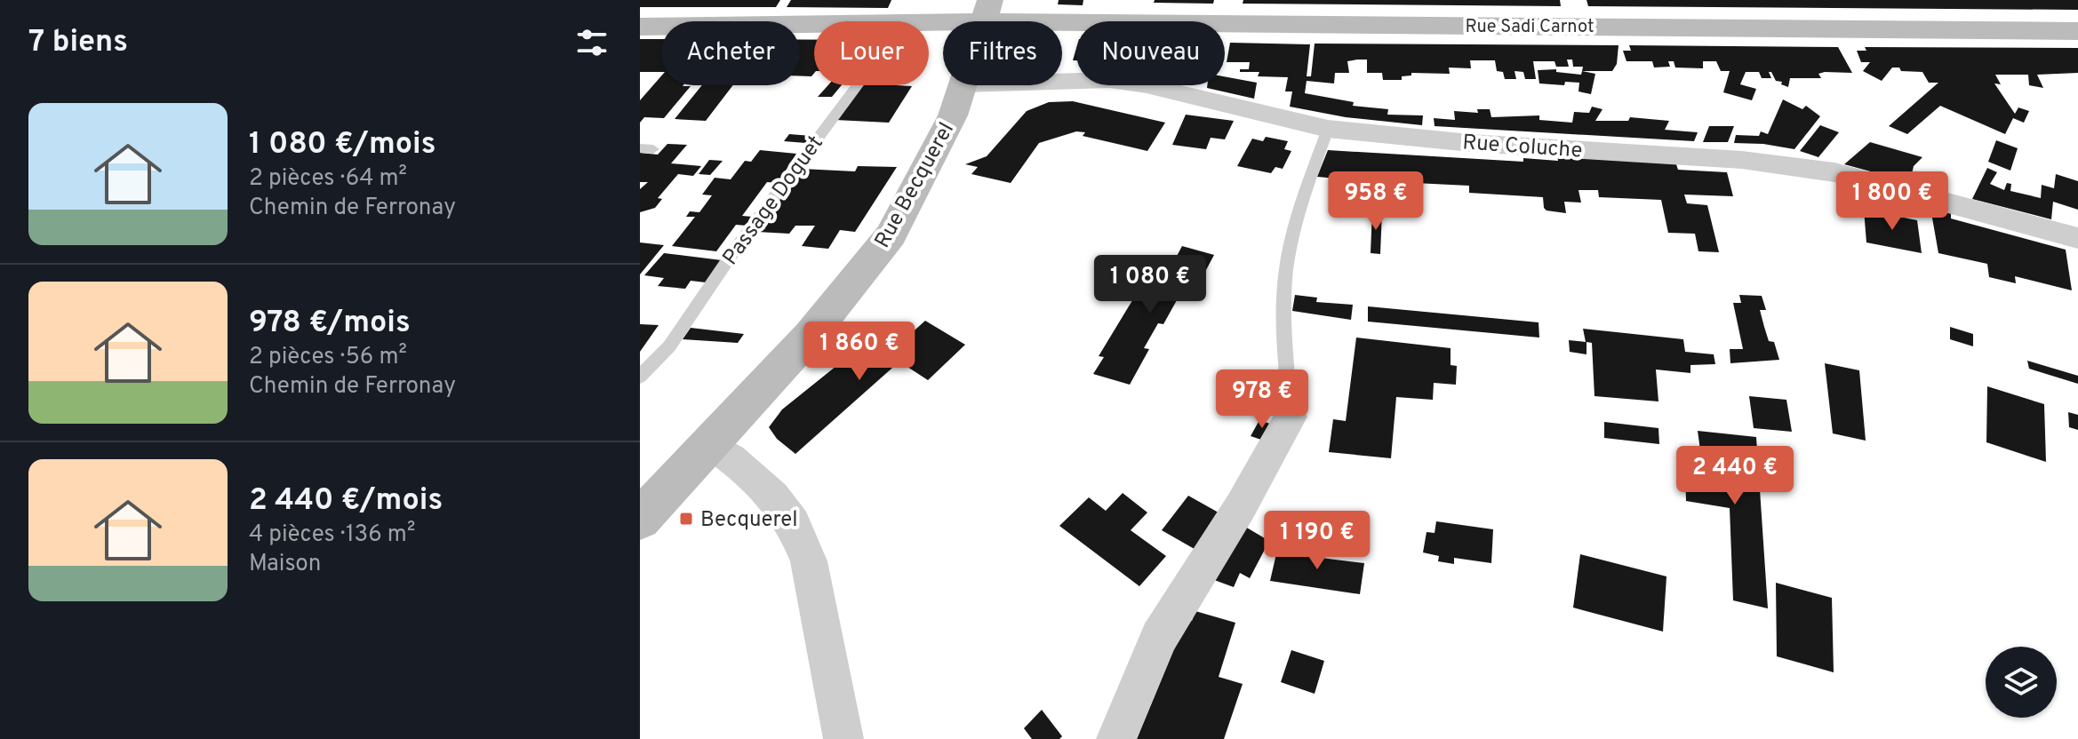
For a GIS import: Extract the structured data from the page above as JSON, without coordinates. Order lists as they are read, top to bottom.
{
  "streets": {
    "main road": ["Rue Sadi Carnot", "Rue Becquerel"],
    "street": ["Rue Coluche"],
    "lane": ["Passage Doguet"]
  },
  "places": {
    "transit": ["Becquerel"]
  },
  "page": {
    "heading": "7 biens",
    "chip": [
      "Acheter",
      "Louer",
      "Filtres",
      "Nouveau"
    ],
    "list": [
      {
        "name": "1 080 €/mois",
        "note": "2 pièces · 64 m² · Chemin de Ferronay"
      },
      {
        "name": "978 €/mois",
        "note": "2 pièces · 56 m² · Chemin de Ferronay"
      },
      {
        "name": "2 440 €/mois",
        "note": "4 pièces · 136 m² · Maison"
      }
    ],
    "price": [
      "958 €",
      "1 800 €",
      "1 080 €",
      "1 860 €",
      "978 €",
      "2 440 €",
      "1 190 €"
    ]
  }
}
